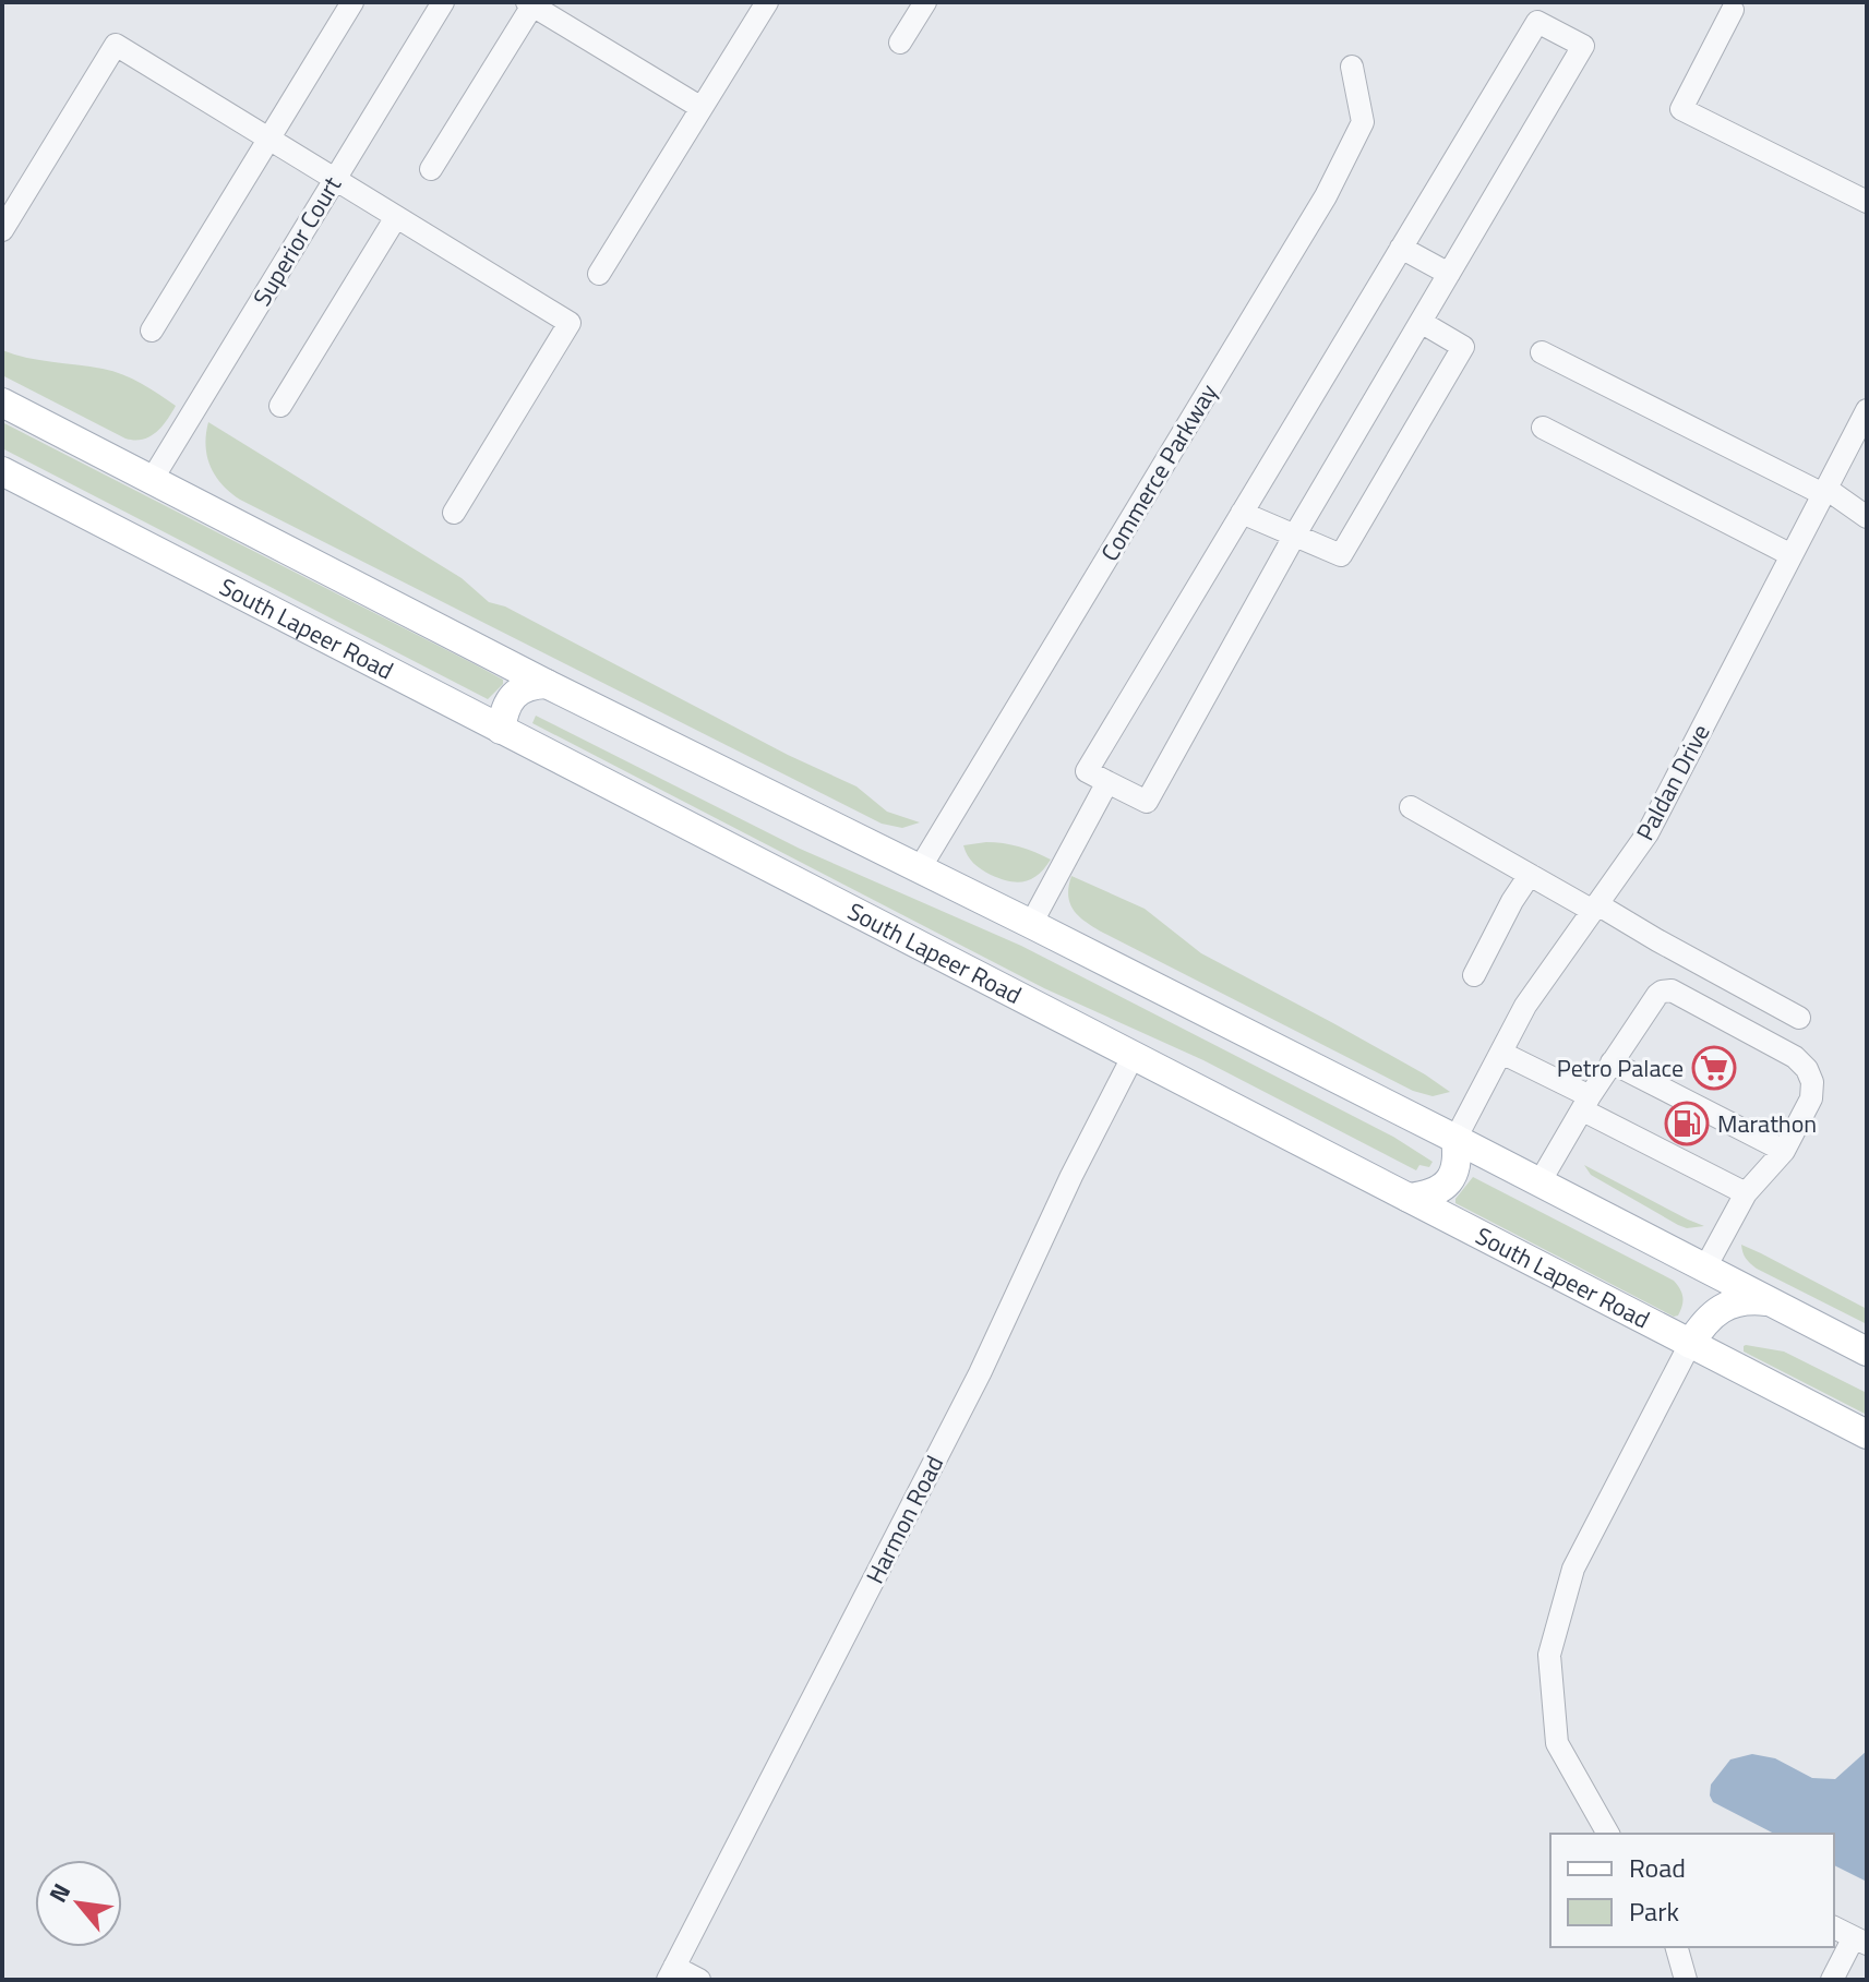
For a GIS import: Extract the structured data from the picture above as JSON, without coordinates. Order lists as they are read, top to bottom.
{
  "streets": {
    "main road": ["South Lapeer Road"],
    "street": [
      "Superior Court",
      "Commerce Parkway",
      "Paldan Drive",
      "Harmon Road"
    ]
  },
  "crossings": [
    ["South Lapeer Road", "Harmon Road"]
  ],
  "places": {
    "supermarket": ["Petro Palace"],
    "fuel station": ["Marathon"]
  },
  "legend": ["Road", "Park"],
  "north": "top left"
}
